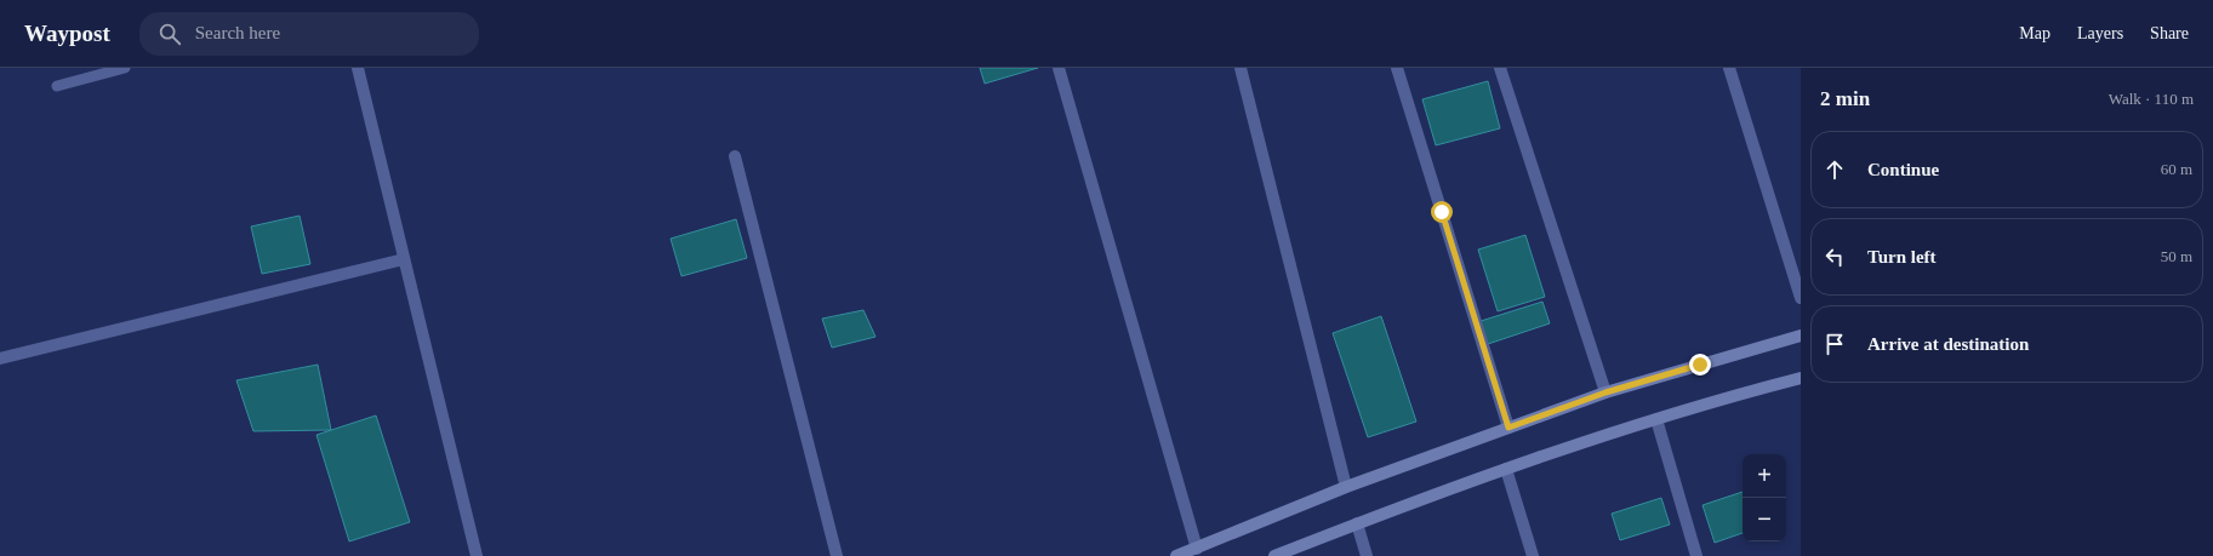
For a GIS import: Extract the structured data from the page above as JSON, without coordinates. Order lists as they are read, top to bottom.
{
  "page": {
    "header": "Waypost",
    "search": "Search here",
    "nav": ["Map", "Layers", "Share"],
    "heading": ["2 min", "Walk · 110 m"],
    "list": [
      ["Continue", "60 m"],
      ["Turn left", "50 m"],
      "Arrive at destination"
    ],
    "map_buttons": ["+", "−"]
  }
}
